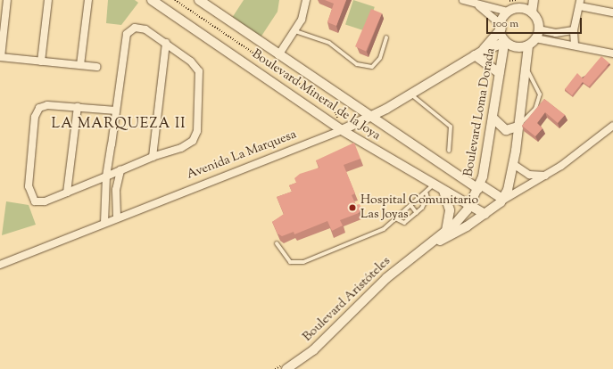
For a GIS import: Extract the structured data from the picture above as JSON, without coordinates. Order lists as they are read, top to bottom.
{
  "streets": {
    "street": [
      "Boulevard Mineral de la Joya",
      "Boulevard Loma Dorada",
      "Avenida La Marquesa",
      "Boulevard Aristóteles"
    ]
  },
  "crossings": [
    ["Boulevard Mineral de la Joya", "Boulevard Loma Dorada"],
    ["Boulevard Mineral de la Joya", "Avenida La Marquesa"],
    ["Boulevard Mineral de la Joya", "Boulevard Aristóteles"],
    ["Boulevard Loma Dorada", "Avenida La Marquesa"],
    ["Boulevard Loma Dorada", "Boulevard Aristóteles"]
  ],
  "districts": ["LA MARQUEZA II"],
  "places": ["Hospital Comunitario Las Joyas"],
  "scale_bar": "100 m"
}
